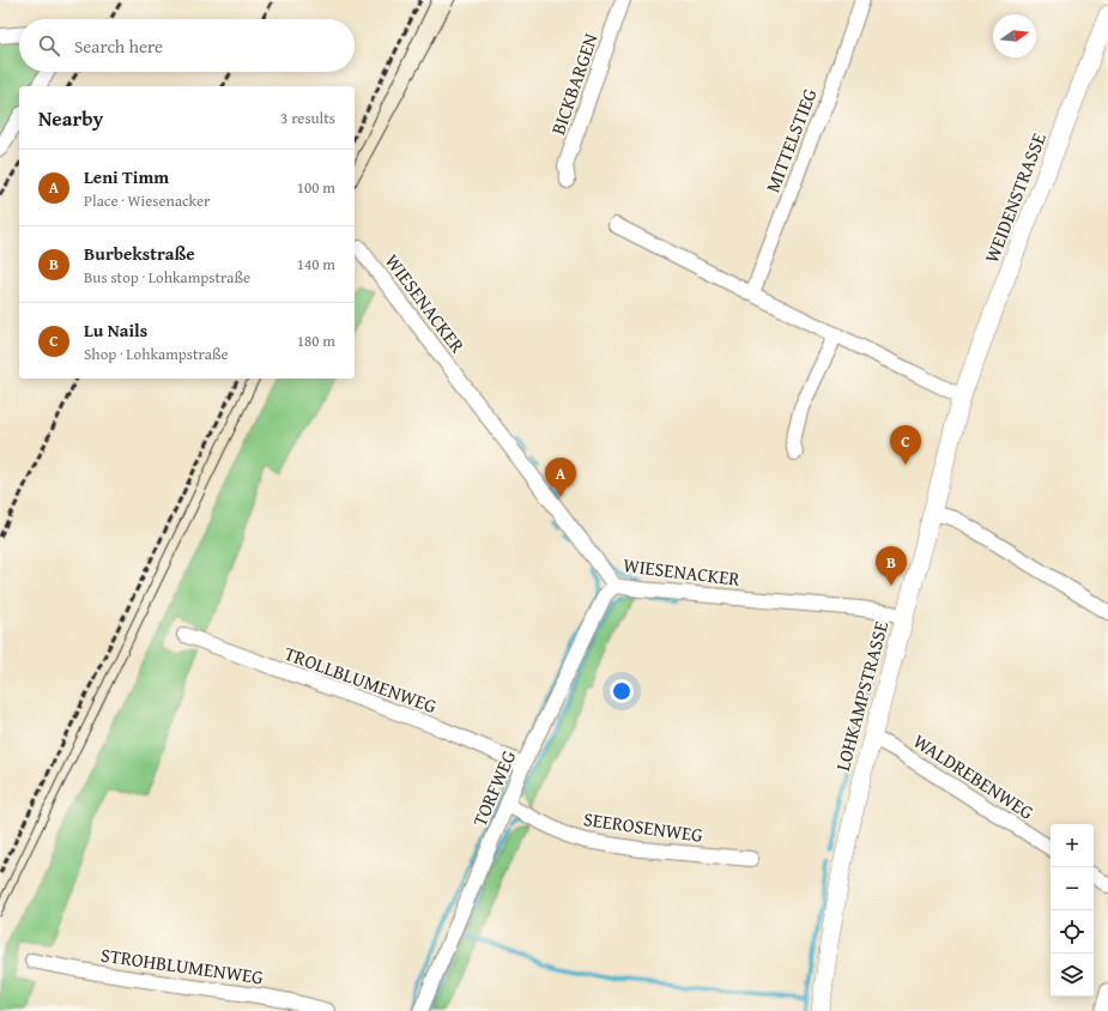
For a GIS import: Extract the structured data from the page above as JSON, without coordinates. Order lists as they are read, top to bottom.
{
  "streets": {
    "street": [
      "BICKBARGEN",
      "MITTELSTIEG",
      "WEIDENSTRASSE",
      "WIESENACKER",
      "TROLLBLUMENWEG",
      "LOHKAMPSTRASSE",
      "WALDREBENWEG",
      "TORFWEG",
      "SEEROSENWEG",
      "STROHBLUMENWEG"
    ]
  },
  "crossings": [
    ["WEIDENSTRASSE", "LOHKAMPSTRASSE"],
    ["WIESENACKER", "LOHKAMPSTRASSE"],
    ["WIESENACKER", "TORFWEG"],
    ["TROLLBLUMENWEG", "TORFWEG"],
    ["LOHKAMPSTRASSE", "WALDREBENWEG"],
    ["TORFWEG", "SEEROSENWEG"]
  ],
  "north": "right",
  "page": {
    "search": "Search here",
    "heading": ["Nearby", "3 results"],
    "list": [
      {
        "mark": "A",
        "name": "Leni Timm",
        "note": "Place · Wiesenacker",
        "value": "100 m"
      },
      {
        "mark": "B",
        "name": "Burbekstraße",
        "note": "Bus stop · Lohkampstraße",
        "value": "140 m"
      },
      {
        "mark": "C",
        "name": "Lu Nails",
        "note": "Shop · Lohkampstraße",
        "value": "180 m"
      }
    ],
    "pins": ["C", "A", "B"],
    "map_buttons": ["+", "−"]
  }
}
